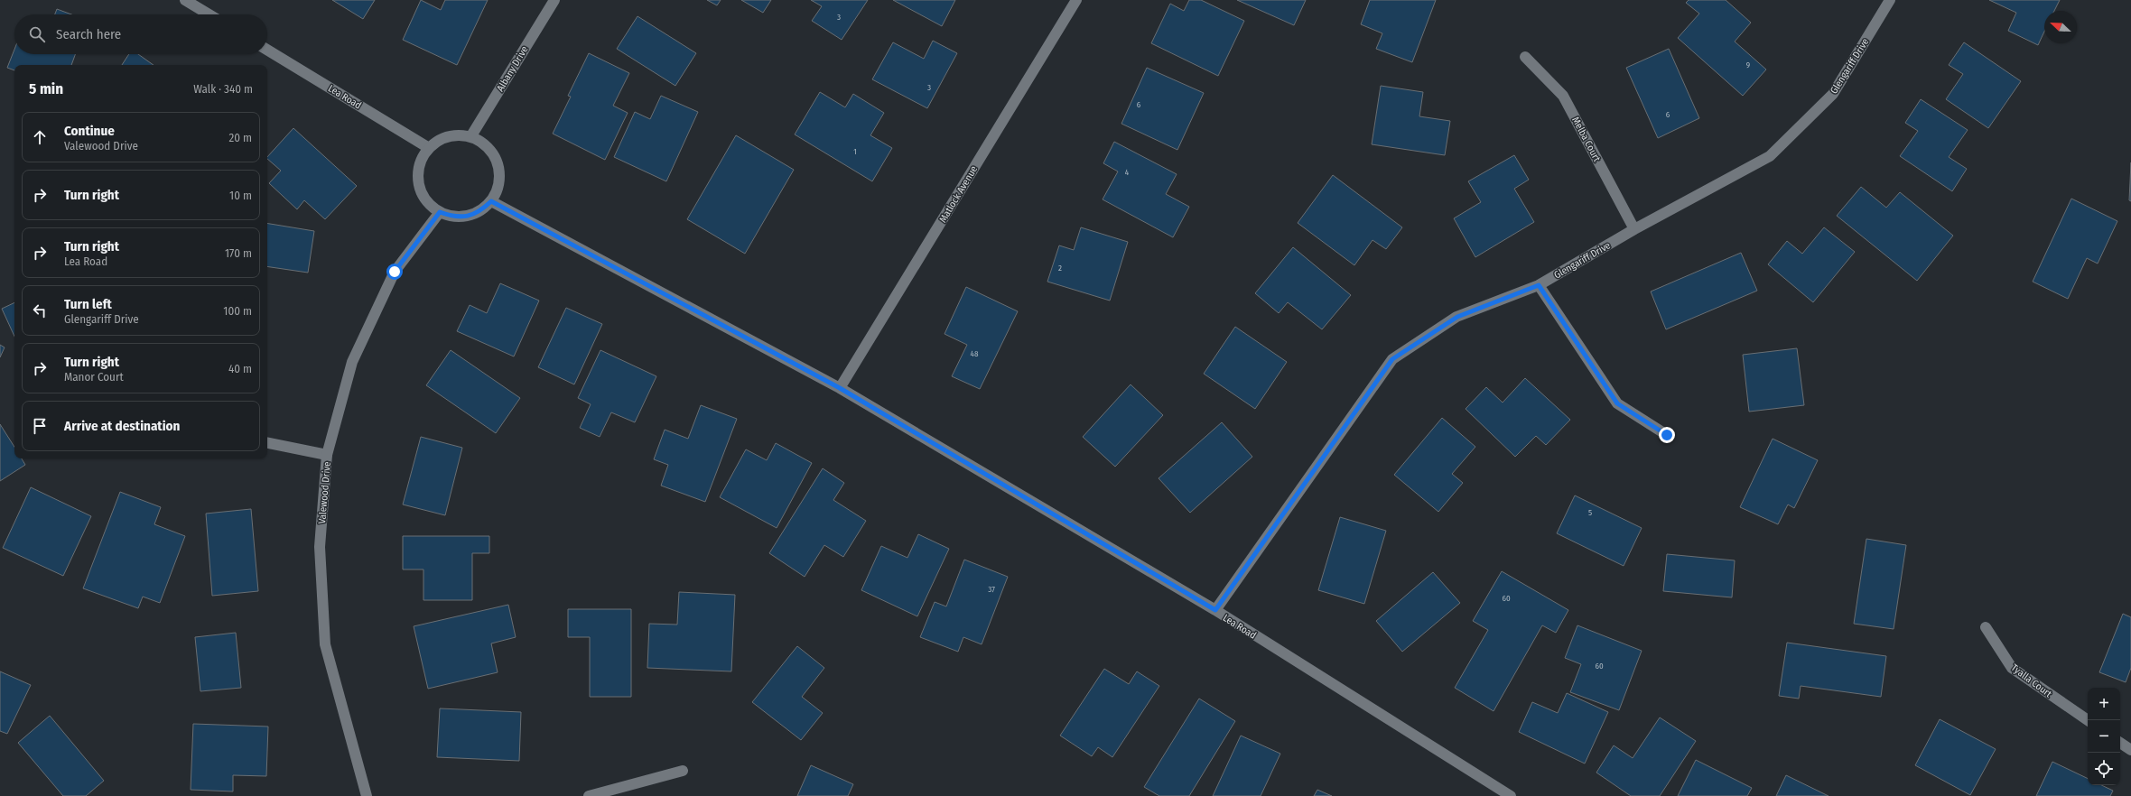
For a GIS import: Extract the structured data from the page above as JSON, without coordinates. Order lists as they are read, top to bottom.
{
  "streets": {
    "street": [
      "Glengariff Drive",
      "Albany Drive",
      "Lea Road",
      "Melba Court",
      "Matlock Avenue",
      "Valewood Drive",
      "Tyalla Court"
    ]
  },
  "crossings": [
    ["Glengariff Drive", "Lea Road"],
    ["Glengariff Drive", "Melba Court"],
    ["Albany Drive", "Lea Road"],
    ["Albany Drive", "Valewood Drive"],
    ["Lea Road", "Matlock Avenue"],
    ["Lea Road", "Valewood Drive"]
  ],
  "house_numbers": [
    "3",
    "9",
    "3",
    "6",
    "6",
    "1",
    "4",
    "2",
    "48",
    "5",
    "37",
    "60",
    "60"
  ],
  "north": "top left",
  "page": {
    "search": "Search here",
    "heading": ["5 min", "Walk · 340 m"],
    "list": [
      ["Continue", "Valewood Drive", "20 m"],
      ["Turn right", "10 m"],
      ["Turn right", "Lea Road", "170 m"],
      ["Turn left", "Glengariff Drive", "100 m"],
      ["Turn right", "Manor Court", "40 m"],
      "Arrive at destination"
    ],
    "map_buttons": ["+", "−"]
  }
}
